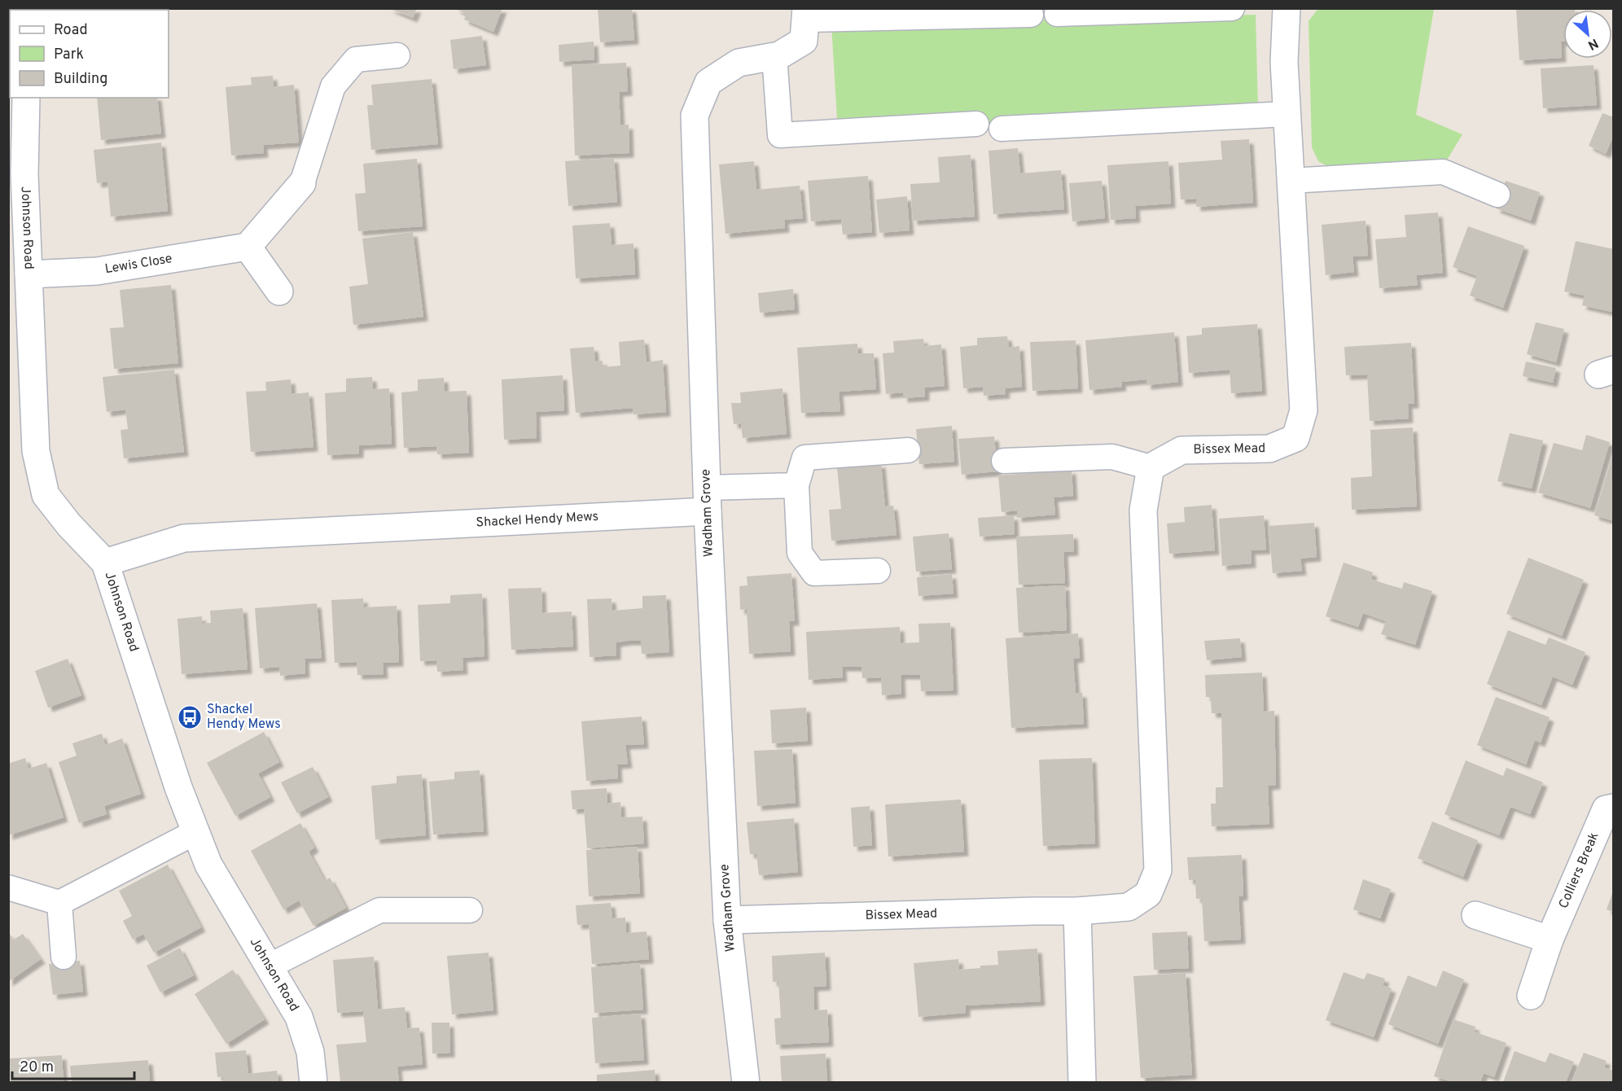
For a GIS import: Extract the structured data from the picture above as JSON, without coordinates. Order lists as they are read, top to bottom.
{
  "streets": {
    "street": [
      "Johnson Road",
      "Lewis Close",
      "Bissex Mead",
      "Wadham Grove",
      "Shackel Hendy Mews",
      "Colliers Break"
    ]
  },
  "crossings": [
    ["Johnson Road", "Lewis Close"],
    ["Johnson Road", "Shackel Hendy Mews"],
    ["Bissex Mead", "Wadham Grove"],
    ["Wadham Grove", "Shackel Hendy Mews"]
  ],
  "places": {
    "bus stop": ["Shackel Hendy Mews"]
  },
  "legend": ["Road", "Park", "Building"],
  "scale_bar": "20 m",
  "north": "bottom right"
}
